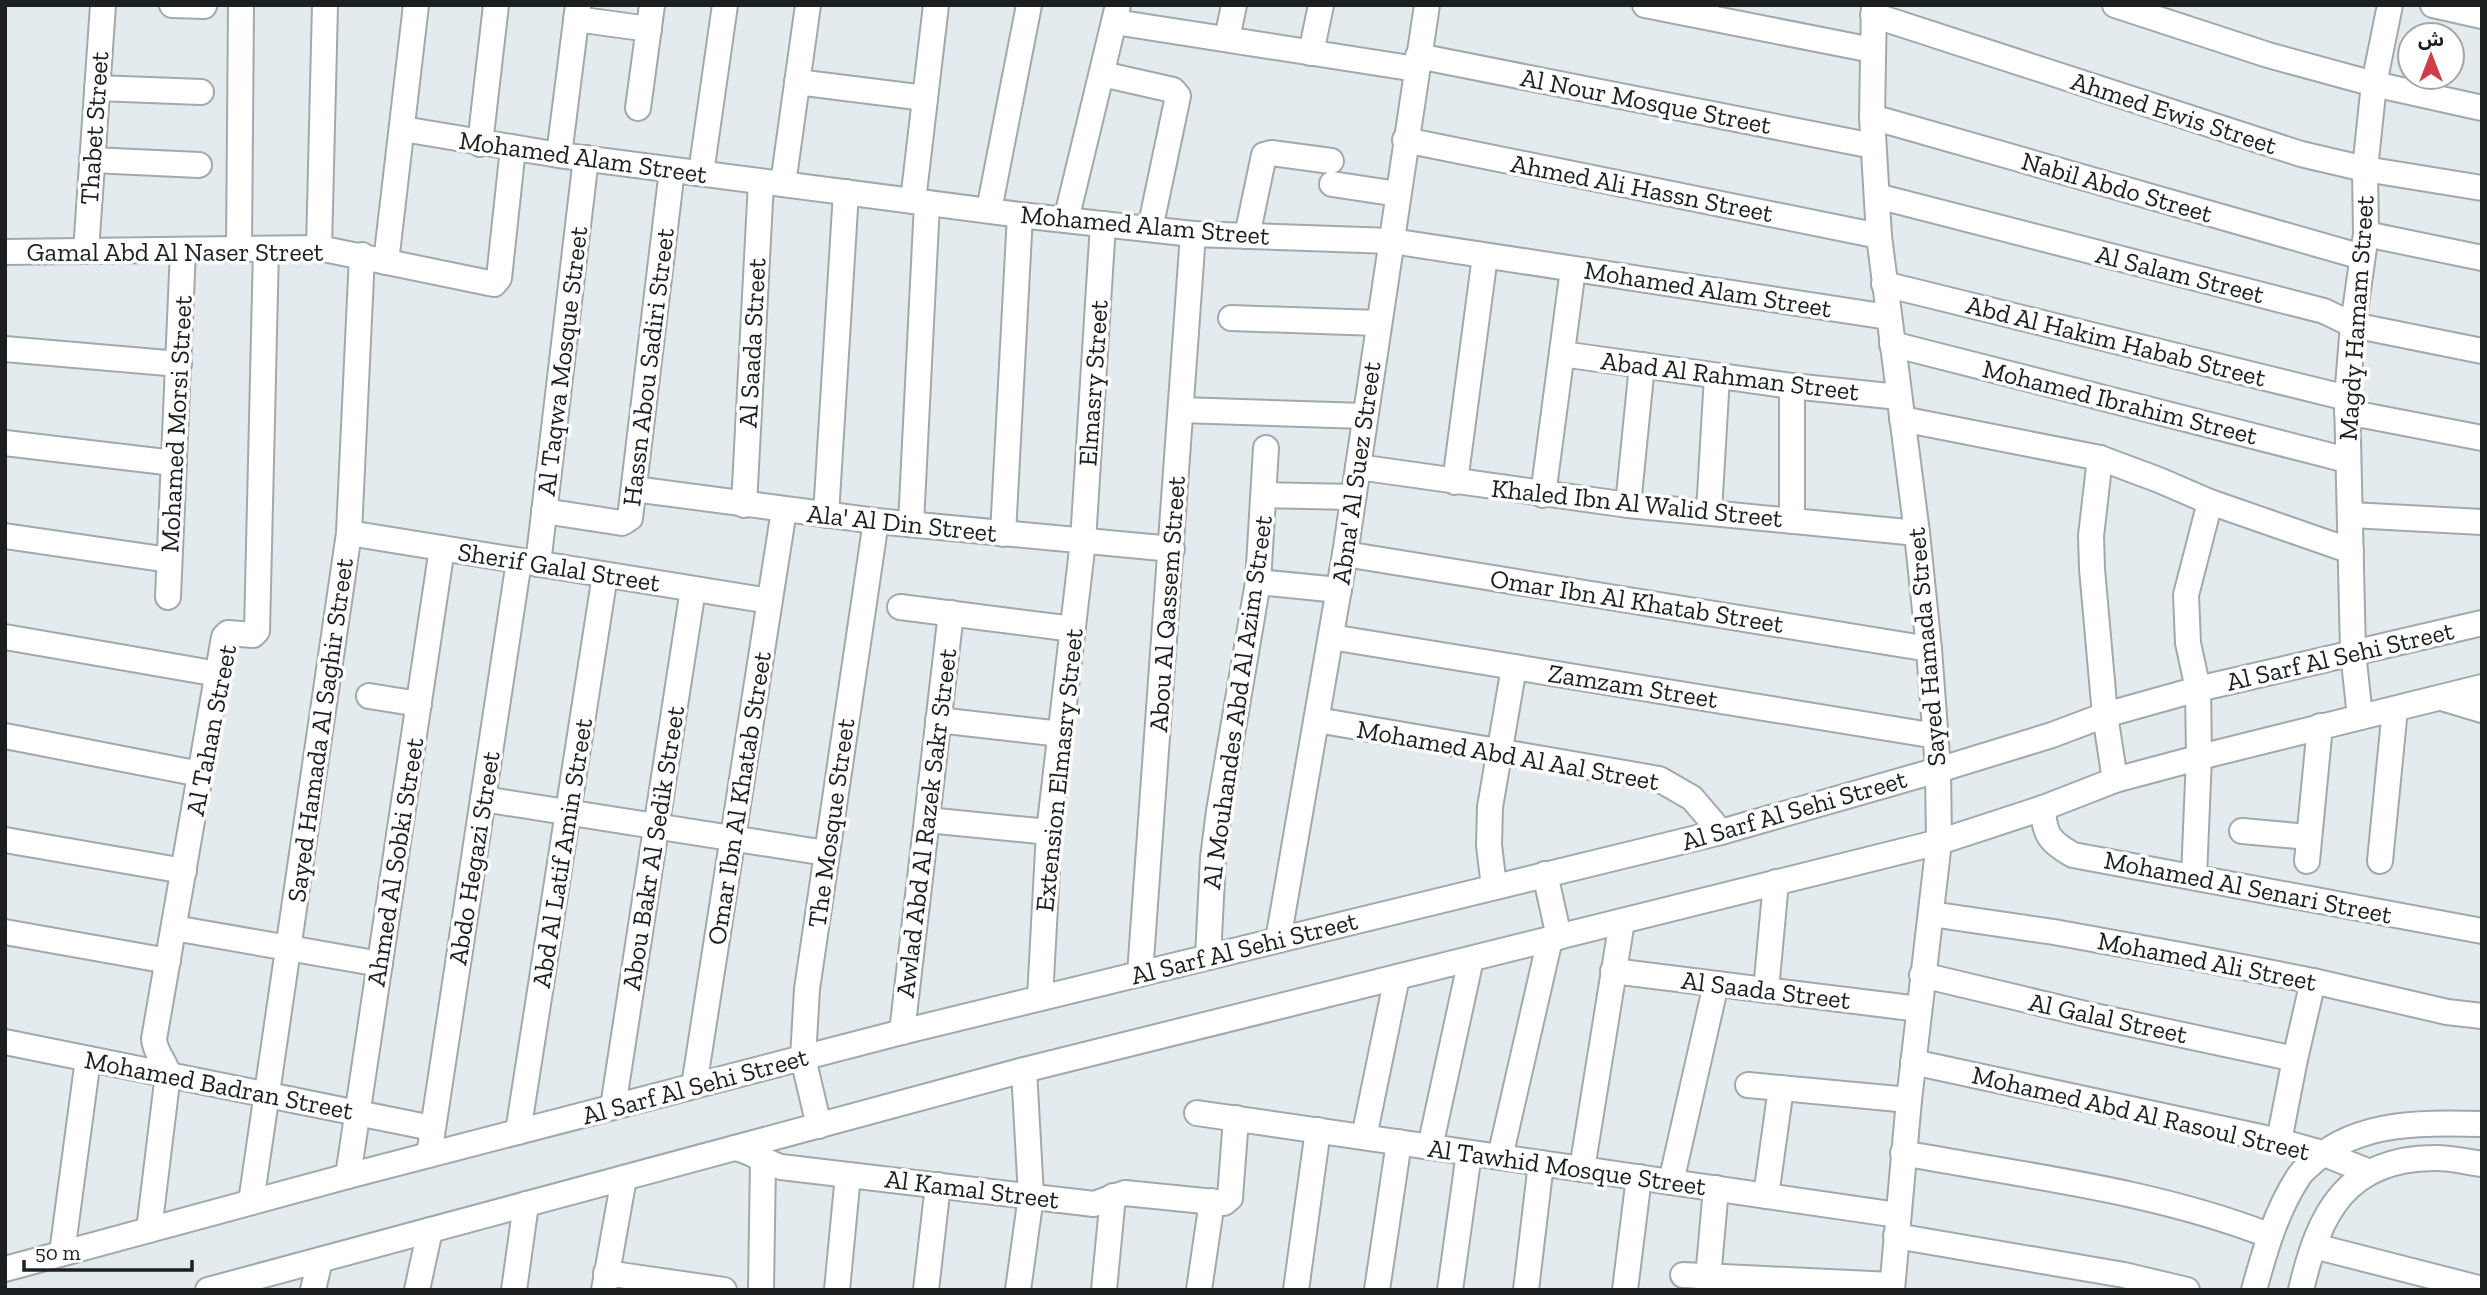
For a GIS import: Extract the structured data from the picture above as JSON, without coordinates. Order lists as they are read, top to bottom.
{
  "streets": {
    "street": [
      "Al Nour Mosque Street",
      "Ahmed Ewis Street",
      "Thabet Street",
      "Mohamed Alam Street",
      "Nabil Abdo Street",
      "Ahmed Ali Hassn Street",
      "Gamal Abd Al Naser Street",
      "Al Salam Street",
      "Magdy Hamam Street",
      "Abd Al Hakim Habab Street",
      "Al Saada Street",
      "Al Taqwa Mosque Street",
      "Hassn Abou Sadiri Street",
      "Abad Al Rahman Street",
      "Elmasry Street",
      "Mohamed Ibrahim Street",
      "Mohamed Morsi Street",
      "Abna' Al Suez Street",
      "Khaled Ibn Al Walid Street",
      "Ala' Al Din Street",
      "Sherif Galal Street",
      "Omar Ibn Al Khatab Street",
      "Abou Al Qassem Street",
      "Sayed Hamada Street",
      "Al Sarf Al Sehi Street",
      "Zamzam Street",
      "Al Mouhandes Abd Al Azim Street",
      "Al Tahan Street",
      "Sayed Hamada Al Saghir Street",
      "Mohamed Abd Al Aal Street",
      "Extension Elmasry Street",
      "The Mosque Street",
      "Awlad Abd Al Razek Sakr Street",
      "Abou Bakr Al Sedik Street",
      "Abd Al Latif Amin Street",
      "Abdo Hegazi Street",
      "Ahmed Al Sobki Street",
      "Mohamed Al Senari Street",
      "Mohamed Ali Street",
      "Al Galal Street",
      "Mohamed Badran Street",
      "Mohamed Abd Al Rasoul Street",
      "Al Tawhid Mosque Street",
      "Al Kamal Street"
    ]
  },
  "crossings": [
    ["Al Nour Mosque Street", "Abna' Al Suez Street"],
    ["Al Nour Mosque Street", "Sayed Hamada Street"],
    ["Ahmed Ewis Street", "Magdy Hamam Street"],
    ["Ahmed Ewis Street", "Sayed Hamada Street"],
    ["Thabet Street", "Gamal Abd Al Naser Street"],
    ["Mohamed Alam Street", "Gamal Abd Al Naser Street"],
    ["Mohamed Alam Street", "Al Saada Street"],
    ["Mohamed Alam Street", "Al Taqwa Mosque Street"],
    ["Mohamed Alam Street", "Hassn Abou Sadiri Street"],
    ["Mohamed Alam Street", "Elmasry Street"],
    ["Mohamed Alam Street", "Abna' Al Suez Street"],
    ["Mohamed Alam Street", "Abou Al Qassem Street"],
    ["Mohamed Alam Street", "Sayed Hamada Street"],
    ["Nabil Abdo Street", "Magdy Hamam Street"],
    ["Nabil Abdo Street", "Sayed Hamada Street"],
    ["Ahmed Ali Hassn Street", "Abna' Al Suez Street"],
    ["Ahmed Ali Hassn Street", "Sayed Hamada Street"],
    ["Gamal Abd Al Naser Street", "Mohamed Morsi Street"],
    ["Gamal Abd Al Naser Street", "Al Tahan Street"],
    ["Gamal Abd Al Naser Street", "Sayed Hamada Al Saghir Street"],
    ["Al Salam Street", "Magdy Hamam Street"],
    ["Al Salam Street", "Sayed Hamada Street"],
    ["Magdy Hamam Street", "Abd Al Hakim Habab Street"],
    ["Magdy Hamam Street", "Abad Al Rahman Street"],
    ["Magdy Hamam Street", "Mohamed Ibrahim Street"],
    ["Magdy Hamam Street", "Al Sarf Al Sehi Street"],
    ["Abd Al Hakim Habab Street", "Sayed Hamada Street"],
    ["Al Saada Street", "Ala' Al Din Street"],
    ["Al Saada Street", "Sayed Hamada Street"],
    ["Al Taqwa Mosque Street", "Hassn Abou Sadiri Street"],
    ["Al Taqwa Mosque Street", "Sherif Galal Street"],
    ["Al Taqwa Mosque Street", "Abdo Hegazi Street"],
    ["Hassn Abou Sadiri Street", "Ala' Al Din Street"],
    ["Abad Al Rahman Street", "Sayed Hamada Street"],
    ["Elmasry Street", "Ala' Al Din Street"],
    ["Elmasry Street", "Extension Elmasry Street"],
    ["Mohamed Ibrahim Street", "Sayed Hamada Street"],
    ["Abna' Al Suez Street", "Khaled Ibn Al Walid Street"],
    ["Abna' Al Suez Street", "Omar Ibn Al Khatab Street"],
    ["Abna' Al Suez Street", "Al Sarf Al Sehi Street"],
    ["Abna' Al Suez Street", "Zamzam Street"],
    ["Abna' Al Suez Street", "Mohamed Abd Al Aal Street"],
    ["Khaled Ibn Al Walid Street", "Sayed Hamada Street"],
    ["Ala' Al Din Street", "Omar Ibn Al Khatab Street"],
    ["Ala' Al Din Street", "Abou Al Qassem Street"],
    ["Ala' Al Din Street", "Extension Elmasry Street"],
    ["Ala' Al Din Street", "The Mosque Street"],
    ["Sherif Galal Street", "Omar Ibn Al Khatab Street"],
    ["Sherif Galal Street", "Sayed Hamada Al Saghir Street"],
    ["Sherif Galal Street", "Abou Bakr Al Sedik Street"],
    ["Sherif Galal Street", "Abd Al Latif Amin Street"],
    ["Sherif Galal Street", "Abdo Hegazi Street"],
    ["Sherif Galal Street", "Ahmed Al Sobki Street"],
    ["Omar Ibn Al Khatab Street", "Sayed Hamada Street"],
    ["Omar Ibn Al Khatab Street", "Al Sarf Al Sehi Street"],
    ["Abou Al Qassem Street", "Al Sarf Al Sehi Street"],
    ["Sayed Hamada Street", "Al Sarf Al Sehi Street"],
    ["Sayed Hamada Street", "Zamzam Street"],
    ["Sayed Hamada Street", "Mohamed Ali Street"],
    ["Sayed Hamada Street", "Al Galal Street"],
    ["Sayed Hamada Street", "Mohamed Abd Al Rasoul Street"],
    ["Sayed Hamada Street", "Al Tawhid Mosque Street"],
    ["Al Sarf Al Sehi Street", "Al Mouhandes Abd Al Azim Street"],
    ["Al Sarf Al Sehi Street", "Al Tahan Street"],
    ["Al Sarf Al Sehi Street", "Sayed Hamada Al Saghir Street"],
    ["Al Sarf Al Sehi Street", "Mohamed Abd Al Aal Street"],
    ["Al Sarf Al Sehi Street", "Extension Elmasry Street"],
    ["Al Sarf Al Sehi Street", "The Mosque Street"],
    ["Al Sarf Al Sehi Street", "Awlad Abd Al Razek Sakr Street"],
    ["Al Sarf Al Sehi Street", "Abou Bakr Al Sedik Street"],
    ["Al Sarf Al Sehi Street", "Abd Al Latif Amin Street"],
    ["Al Sarf Al Sehi Street", "Abdo Hegazi Street"],
    ["Al Sarf Al Sehi Street", "Ahmed Al Sobki Street"],
    ["Al Tahan Street", "Mohamed Badran Street"],
    ["Sayed Hamada Al Saghir Street", "Mohamed Badran Street"],
    ["Abdo Hegazi Street", "Mohamed Badran Street"],
    ["Ahmed Al Sobki Street", "Mohamed Badran Street"]
  ],
  "scale_bar": "50 m",
  "north": "top"
}
